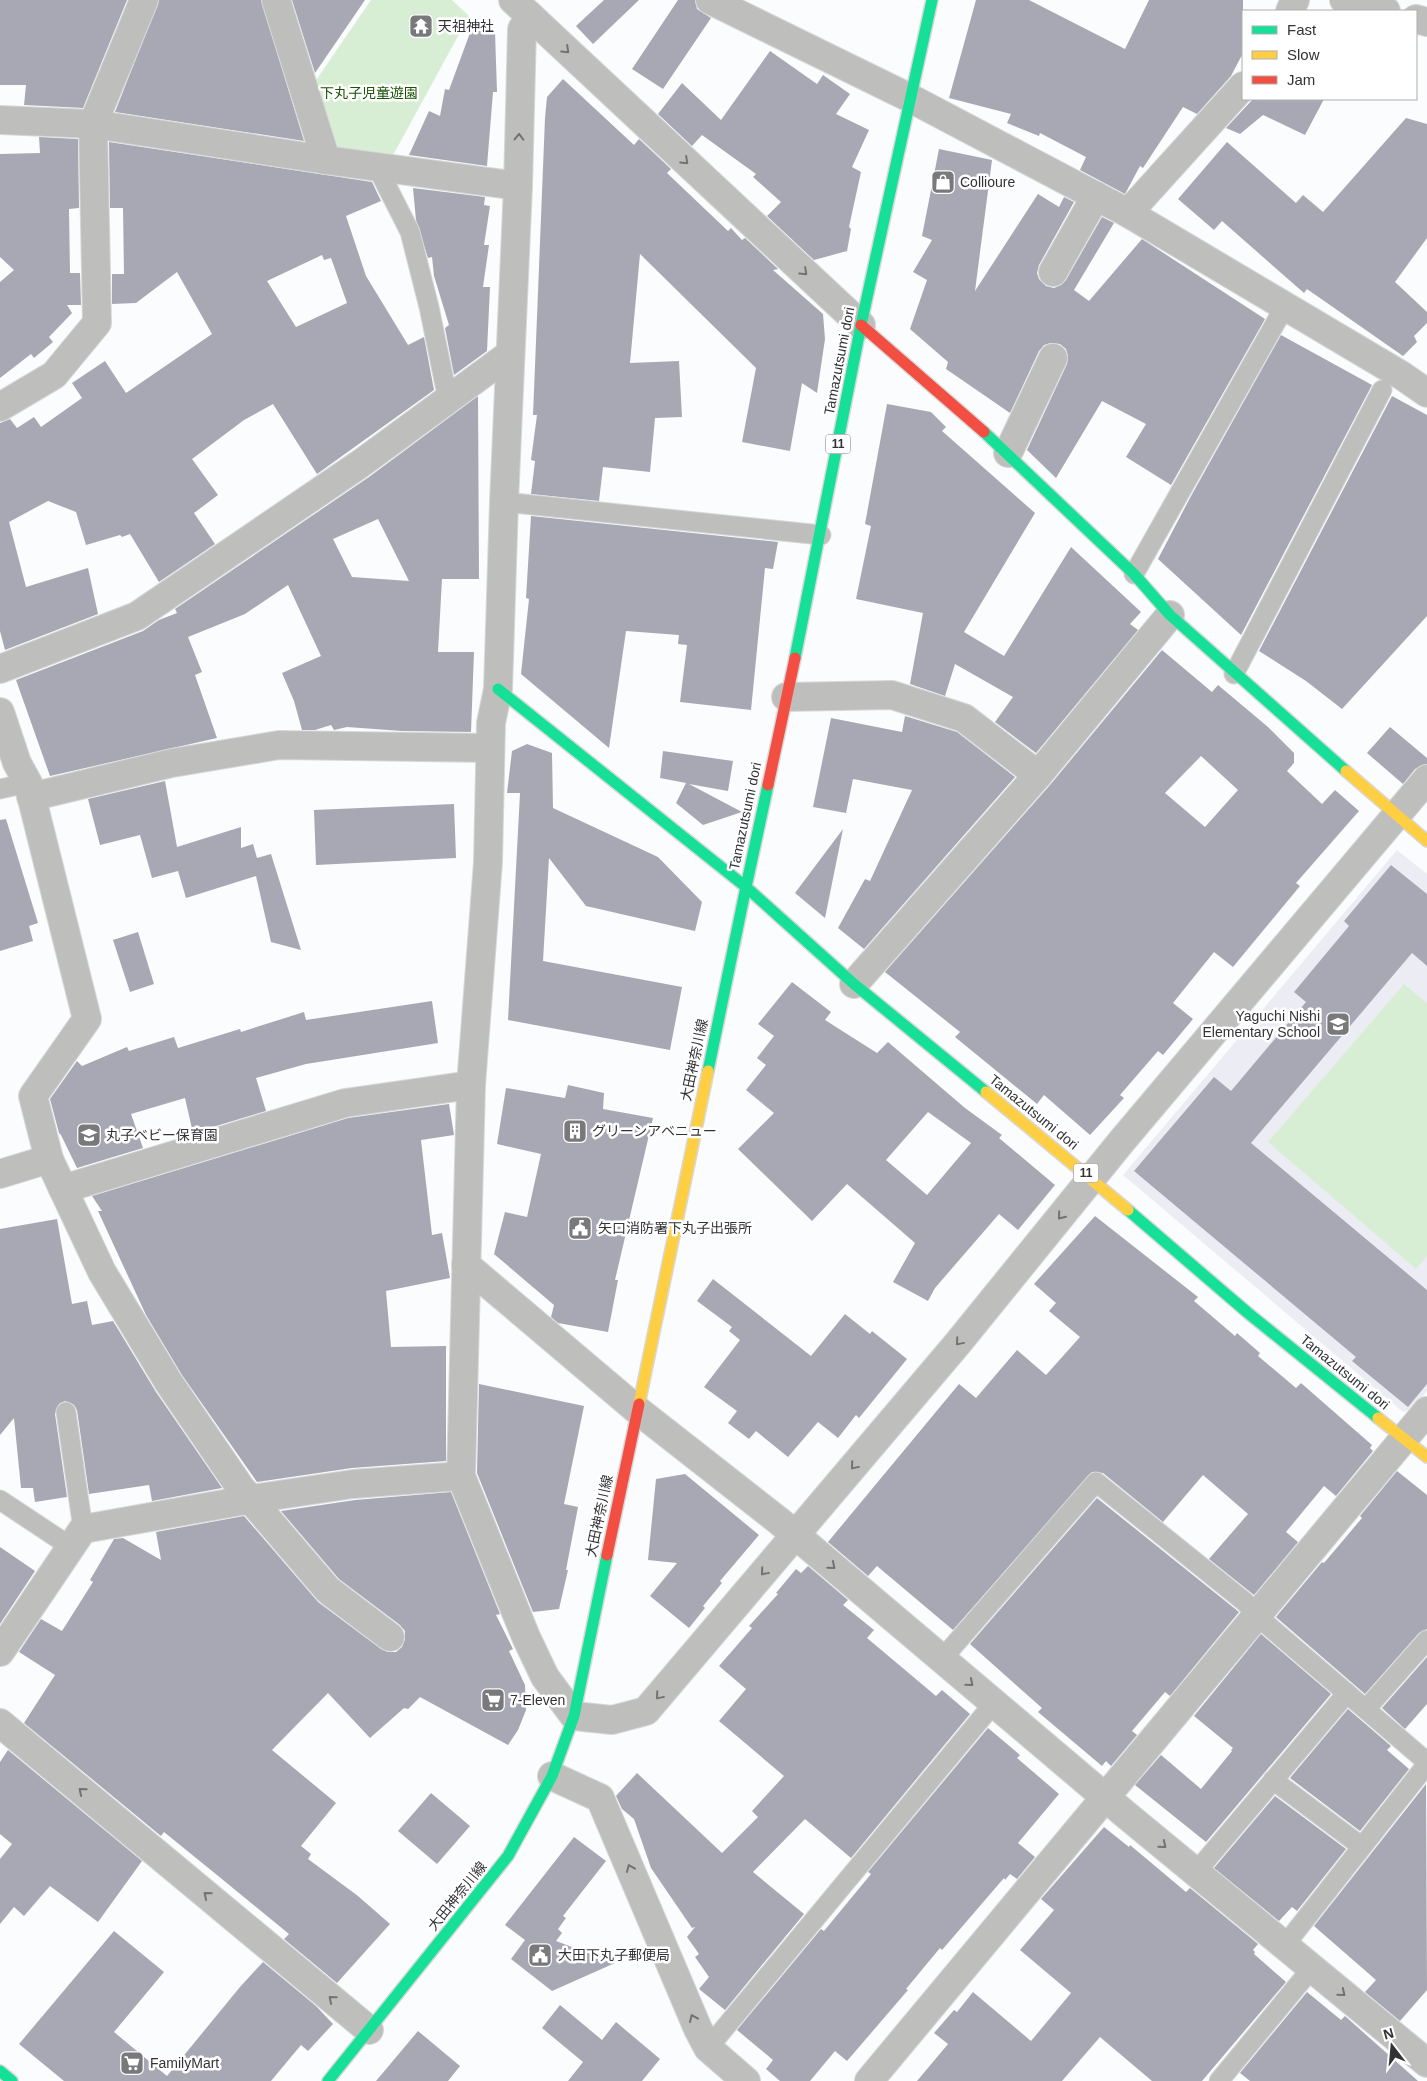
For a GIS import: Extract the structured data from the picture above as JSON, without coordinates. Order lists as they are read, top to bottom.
{
  "streets": {
    "main road": ["Tamazutsumi dori", "11", "大田神奈川線"]
  },
  "crossings": [
    ["Tamazutsumi dori", "大田神奈川線"]
  ],
  "parks": ["下丸子児童遊園"],
  "places": {
    "temple": ["天祖神社"],
    "shop": ["Collioure"],
    "school or university": ["Yaguchi Nishi Elementary School", "丸子ベビー保育園"],
    "building": ["グリーンアベニュー"],
    "public building": ["矢口消防署下丸子出張所", "大田下丸子郵便局"],
    "supermarket": ["7-Eleven", "FamilyMart"]
  },
  "legend": ["Fast", "Slow", "Jam"],
  "north": "top"
}
